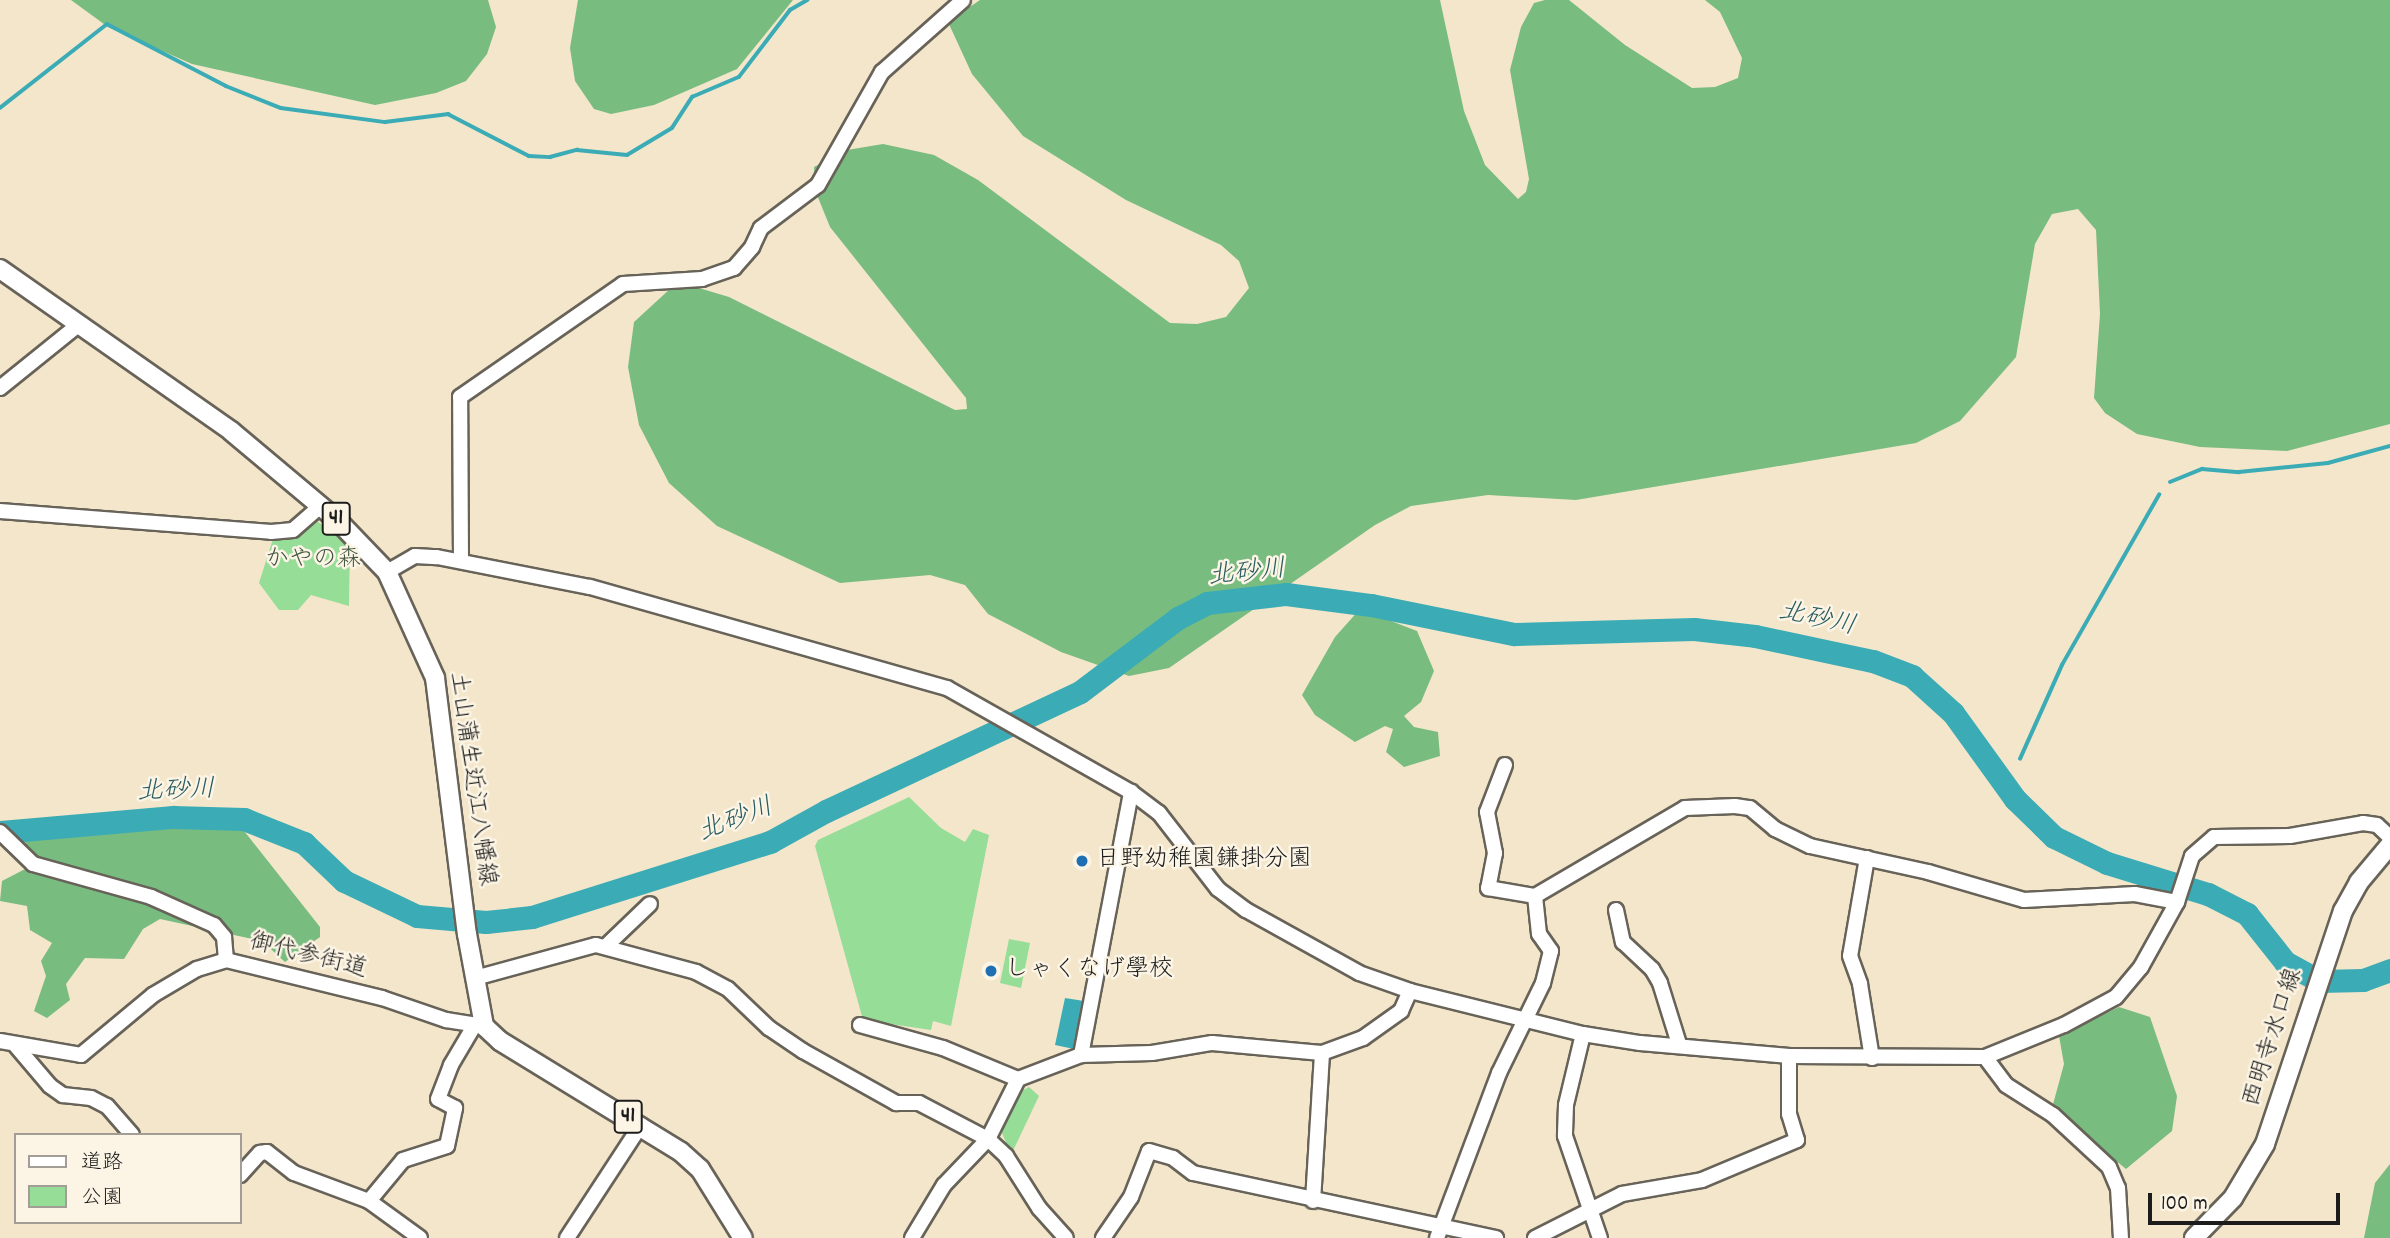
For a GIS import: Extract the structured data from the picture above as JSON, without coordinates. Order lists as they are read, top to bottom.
{
  "streets": {
    "main road": ["41", "土山蒲生近江八幡線", "西明寺水口線"],
    "street": ["御代参街道"]
  },
  "crossings": [
    ["41", "土山蒲生近江八幡線"],
    ["41", "御代参街道"],
    ["土山蒲生近江八幡線", "御代参街道"]
  ],
  "water": ["北砂川"],
  "parks": ["かやの森"],
  "places": ["日野幼稚園鎌掛分園", "しゃくなげ學校"],
  "legend": ["道路", "公園"],
  "scale_bar": "100 m"
}
